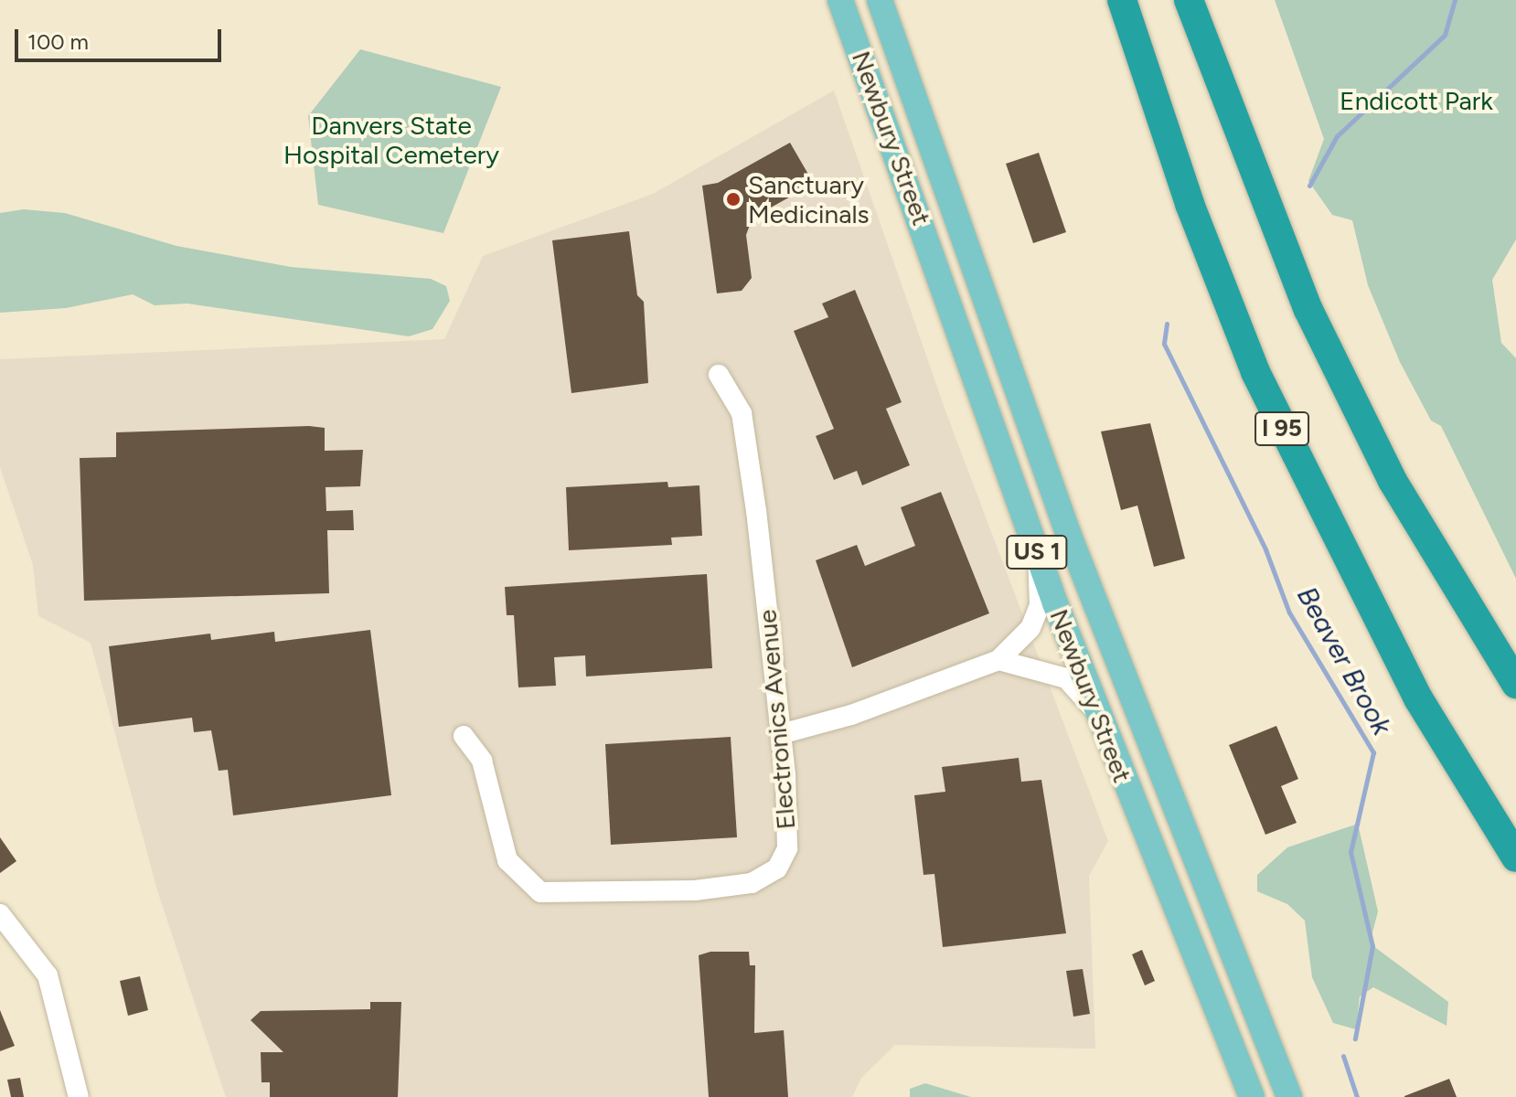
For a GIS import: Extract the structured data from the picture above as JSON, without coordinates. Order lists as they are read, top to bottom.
{
  "streets": {
    "highway": ["I 95"],
    "main road": ["Newbury Street", "US 1"],
    "street": ["Electronics Avenue"]
  },
  "water": ["Beaver Brook"],
  "parks": ["Endicott Park", "Danvers State Hospital Cemetery"],
  "places": ["Sanctuary Medicinals"],
  "scale_bar": "100 m"
}
